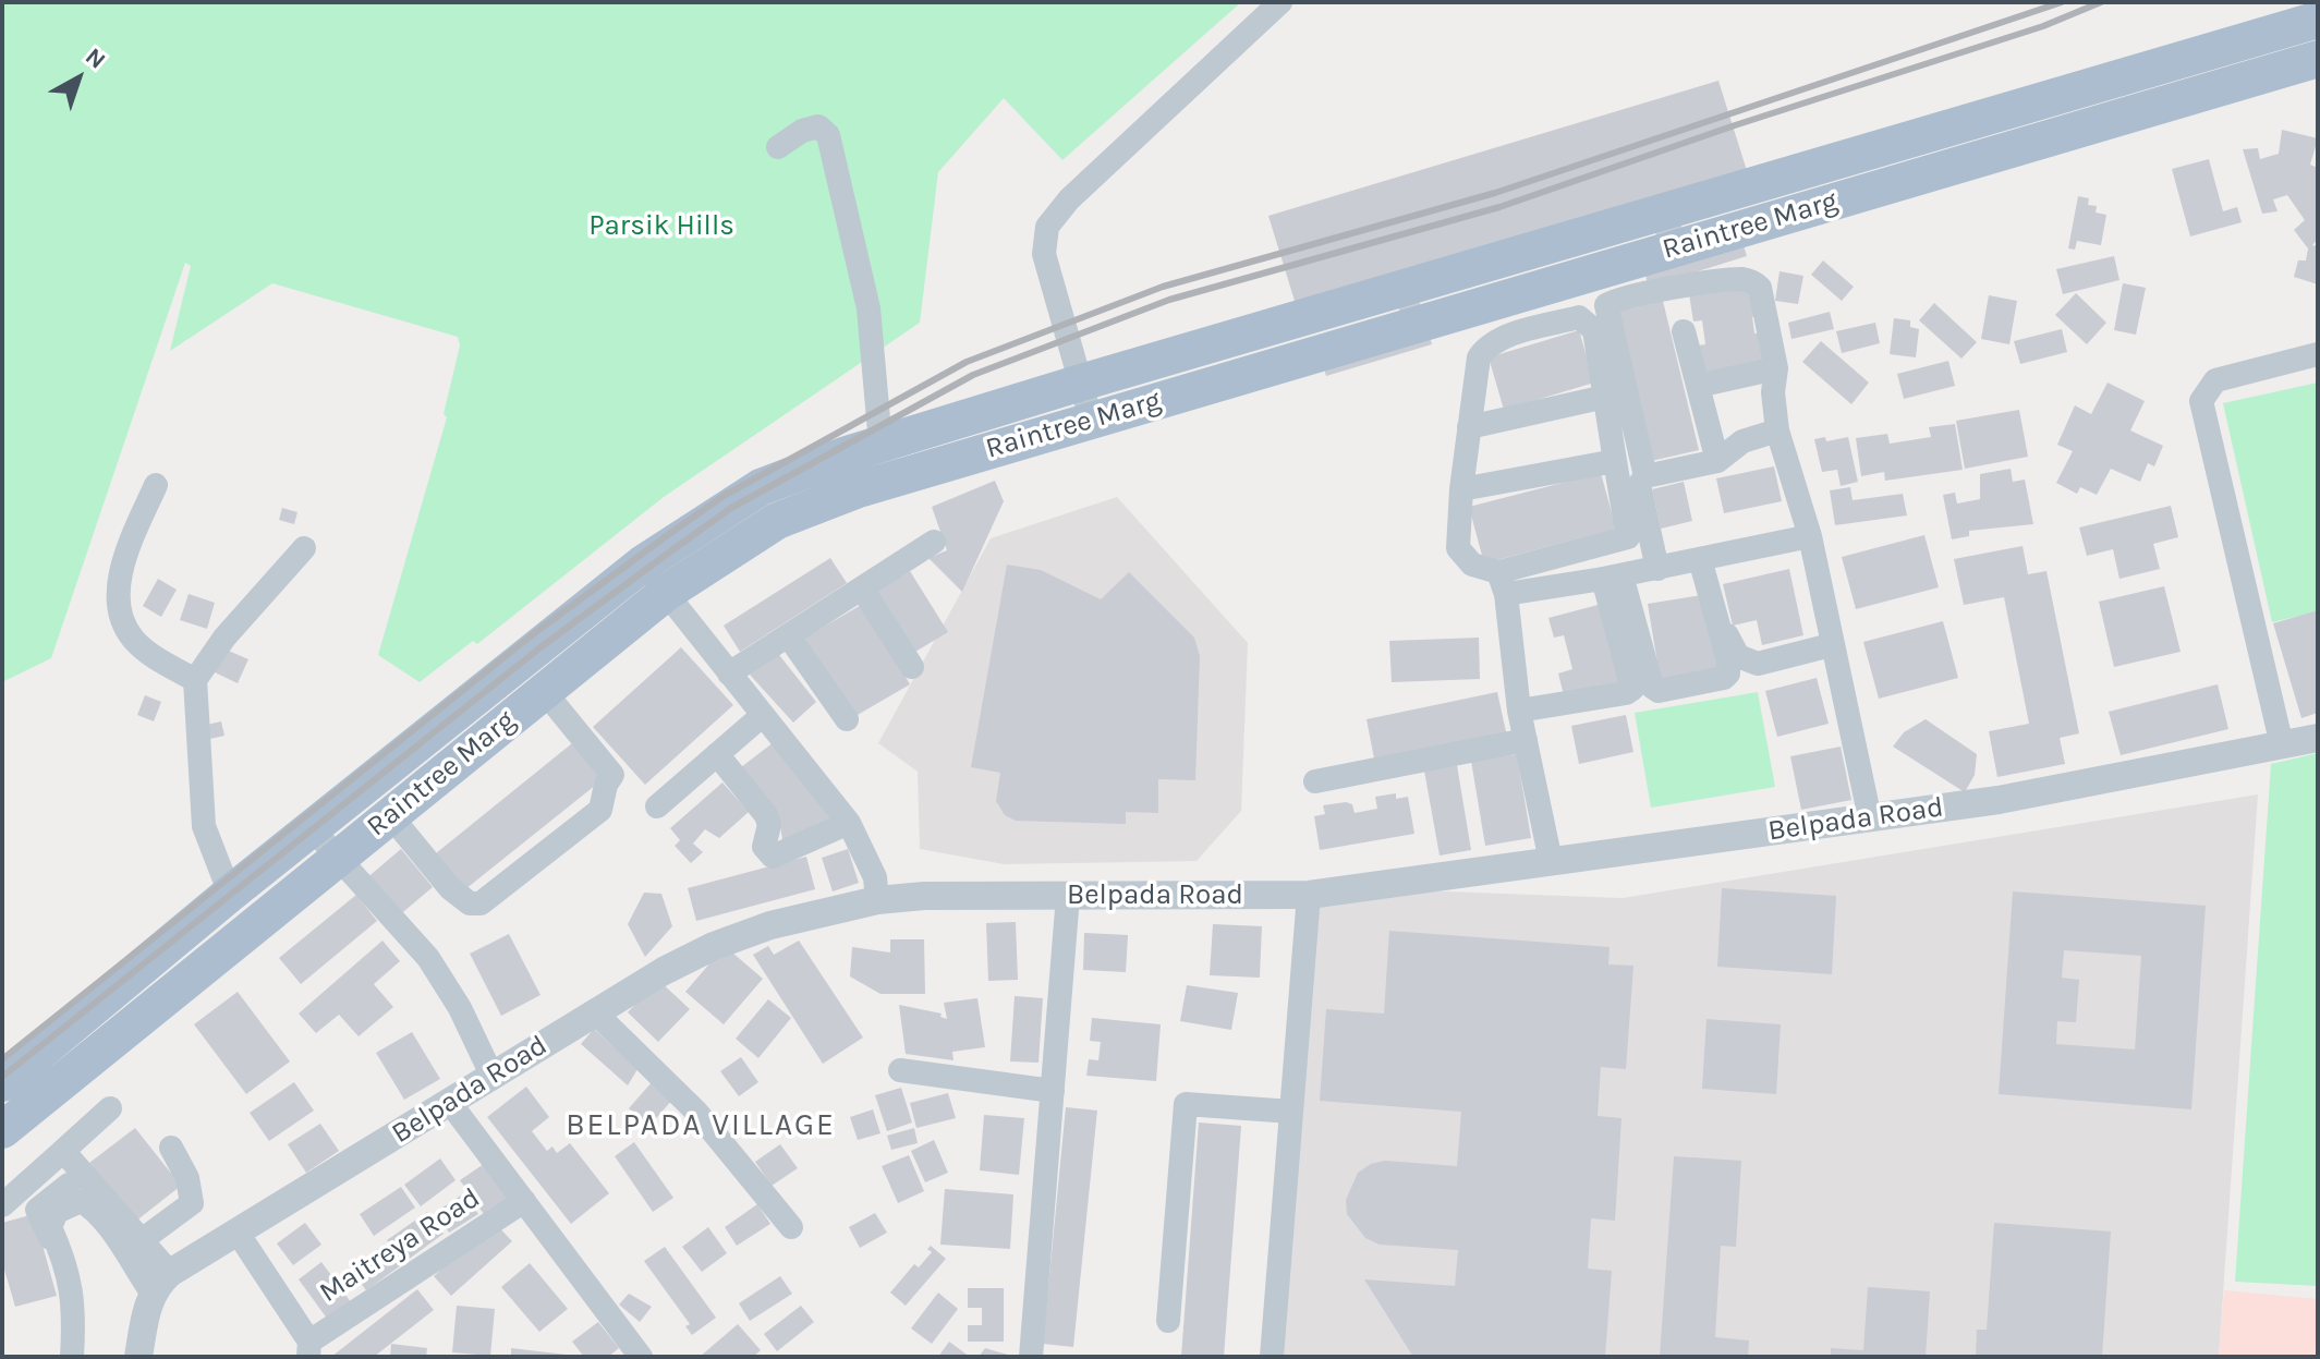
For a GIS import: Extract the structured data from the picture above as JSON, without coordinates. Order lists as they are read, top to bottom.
{
  "streets": {
    "main road": ["Raintree Marg"],
    "street": ["Belpada Road", "Maitreya Road"]
  },
  "districts": ["BELPADA VILLAGE"],
  "parks": ["Parsik Hills"],
  "north": "top right"
}
